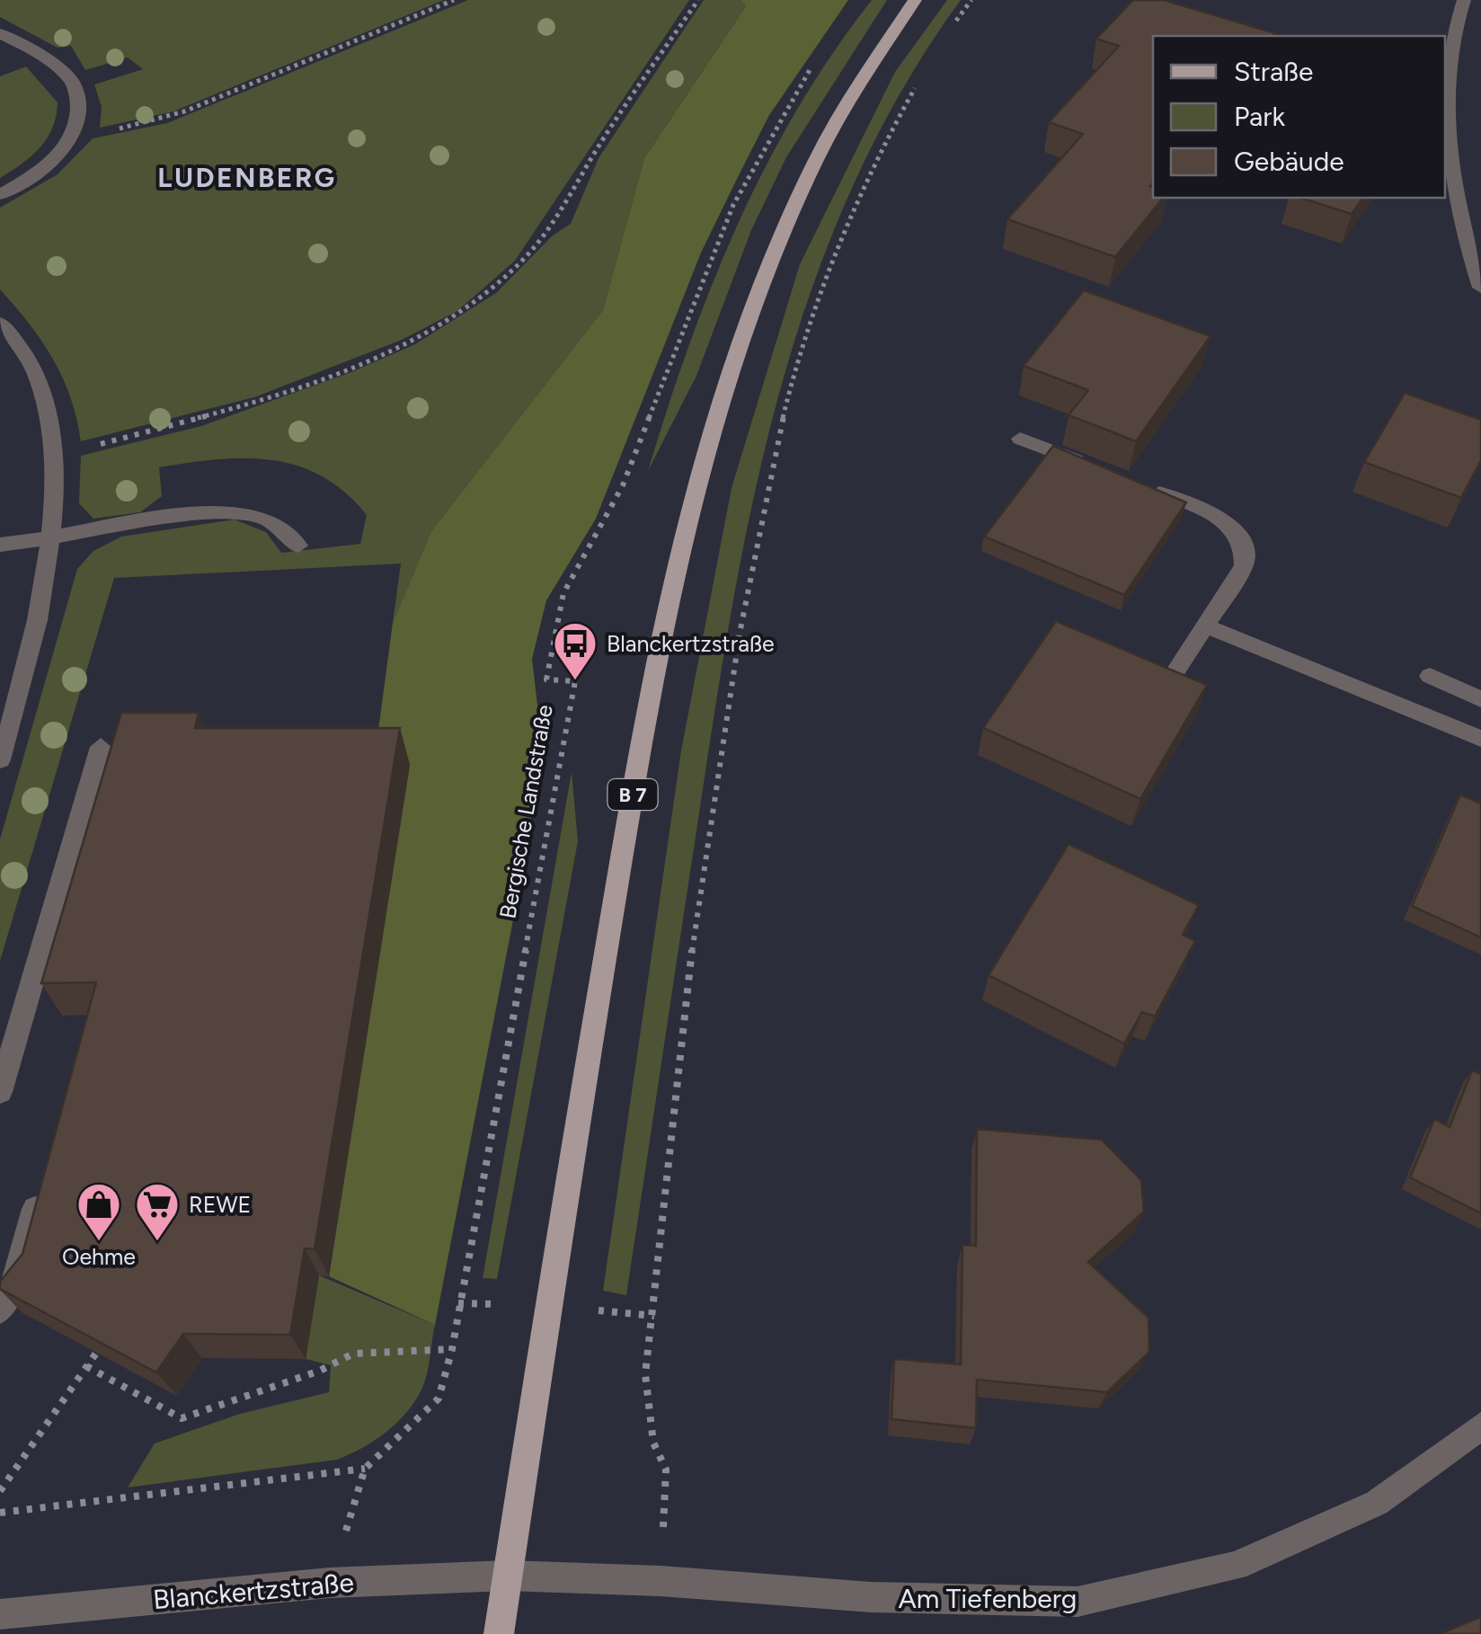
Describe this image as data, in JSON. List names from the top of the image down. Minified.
{"streets":{"main road":["B 7"],"street":["Blanckertzstraße","Am Tiefenberg"],"path":["Bergische Landstraße"]},"crossings":[["B 7","Blanckertzstraße"],["B 7","Am Tiefenberg"],["Bergische Landstraße","Blanckertzstraße"],["Blanckertzstraße","Am Tiefenberg"]],"districts":["LUDENBERG"],"places":{"bus stop":["Blanckertzstraße"],"shop":["Oehme"],"supermarket":["REWE"]},"legend":["Straße","Park","Gebäude"]}
